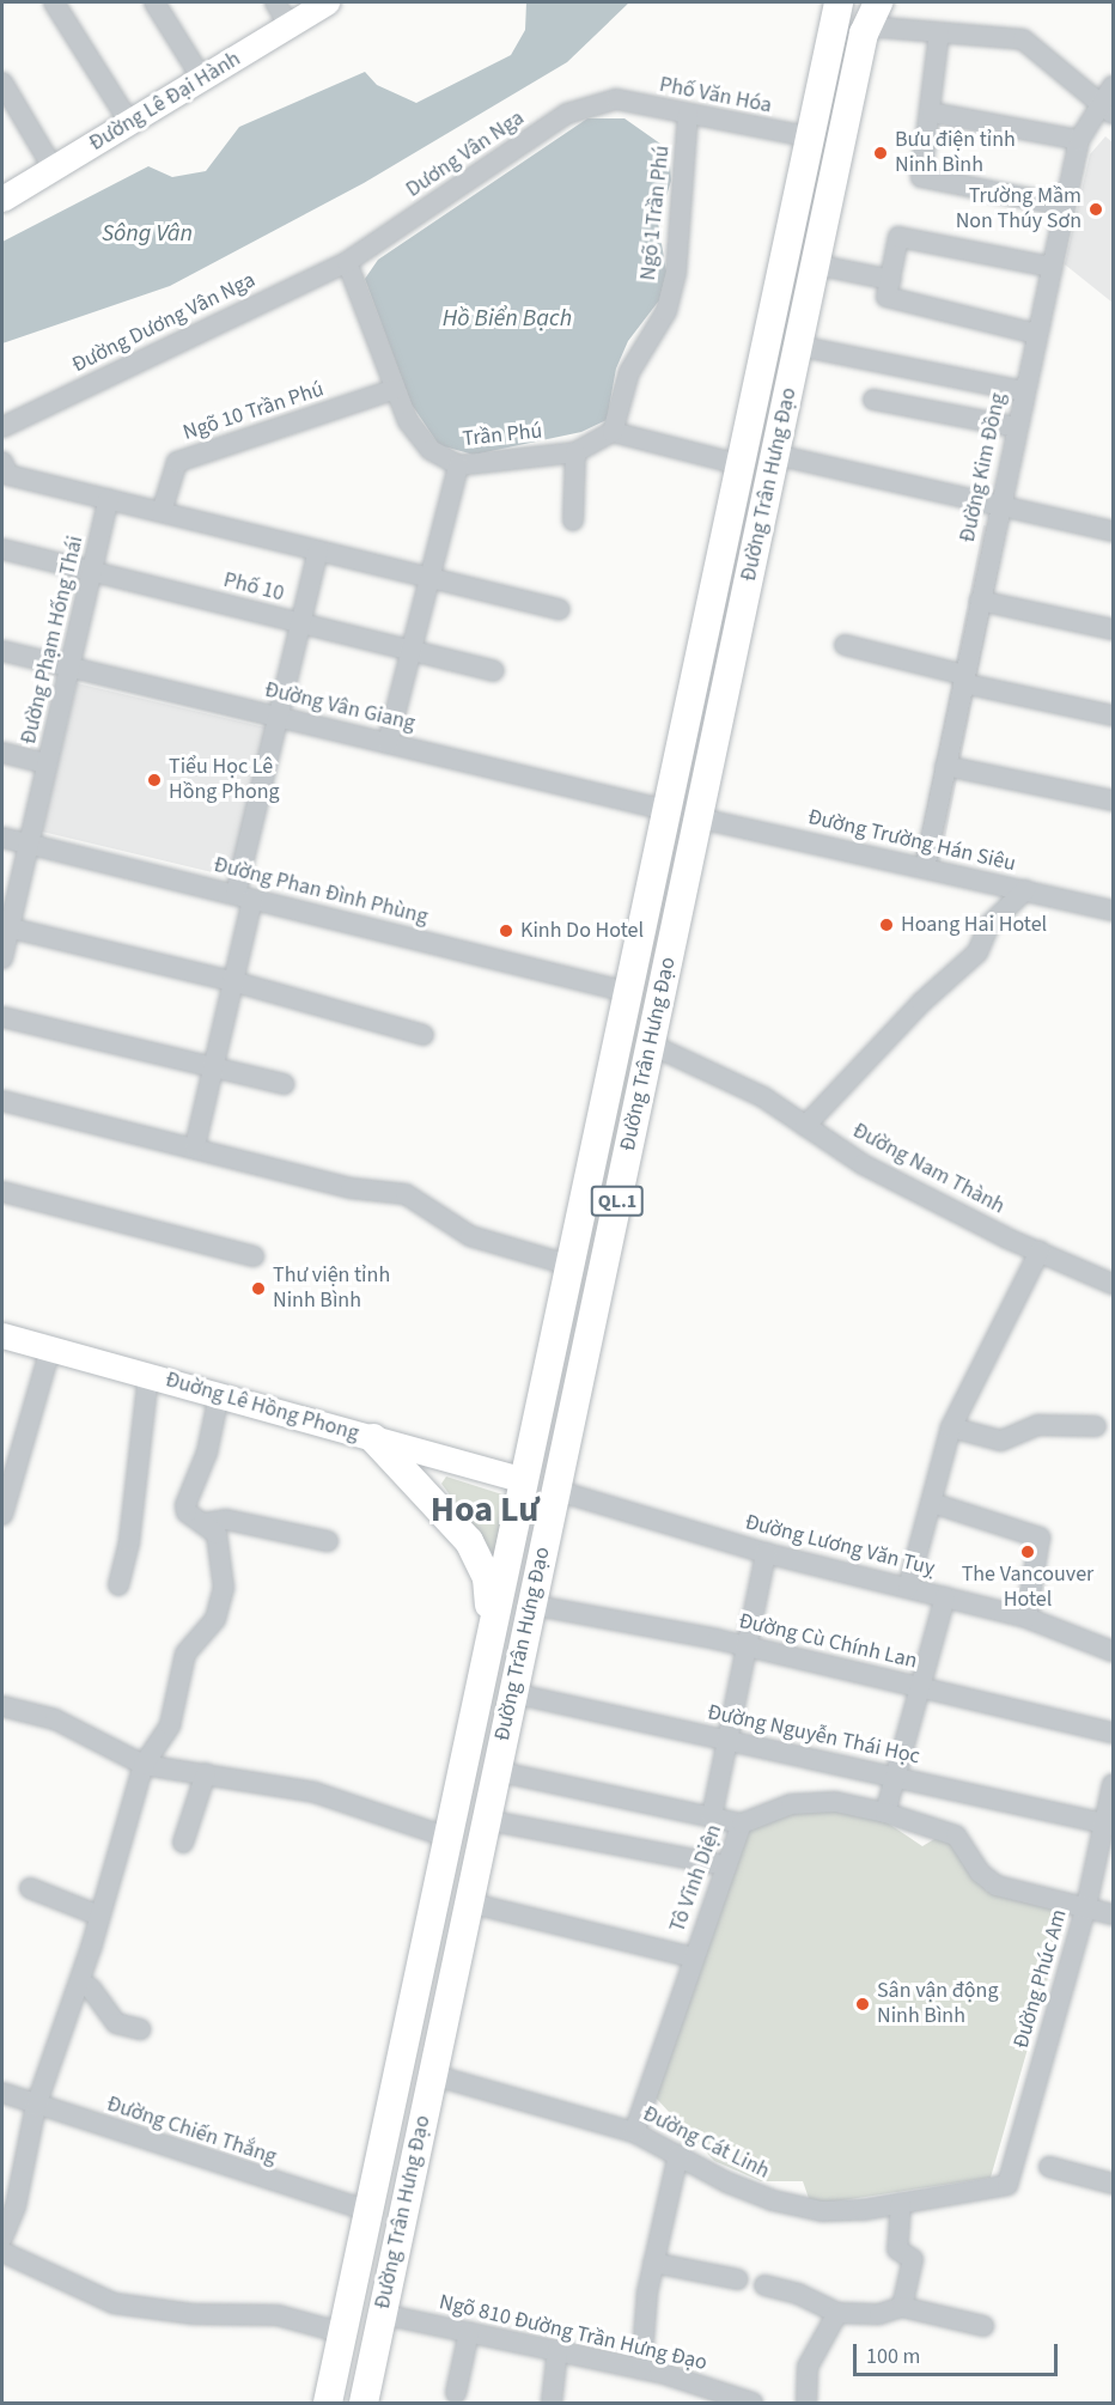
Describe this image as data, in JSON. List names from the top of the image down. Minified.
{"streets":{"highway":["Đường Trân Hưng Đạo","QL.1"],"main road":["Đường Lê Đại Hành","Đuờng Lê Hồng Phong"],"street":["Phố Văn Hóa","Dương Vân Nga","Ngõ 1 Trần Phú","Đường Dương Vân Nga","Ngõ 10 Trần Phú","Trần Phú","Đường Kim Đồng","Phố 10","Đường Phạm Hống Thái","Đường Vân Giang","Đường Trường Hán Siêu","Đường Phan Đình Phùng","Đường Nam Thành","Đường Lương Văn Tuỵ","Đường Cù Chính Lan","Đường Nguyễn Thái Học","Tô Vĩnh Diện","Đường Phúc Am","Đường Chiến Thắng","Đường Cát Linh","Ngõ 810 Đường Trần Hưng Đạo"]},"crossings":[["Phố Văn Hóa","Dương Vân Nga"],["Phố Văn Hóa","Ngõ 1 Trần Phú"],["Phố Văn Hóa","Đường Trân Hưng Đạo"],["Dương Vân Nga","Đường Dương Vân Nga"],["Dương Vân Nga","Trần Phú"],["Ngõ 1 Trần Phú","Trần Phú"],["Đường Dương Vân Nga","Trần Phú"],["Ngõ 10 Trần Phú","Trần Phú"],["Đường Kim Đồng","Đường Trường Hán Siêu"],["Đường Trân Hưng Đạo","Đường Vân Giang"],["Đường Trân Hưng Đạo","Đường Trường Hán Siêu"],["Đường Trân Hưng Đạo","Đường Phan Đình Phùng"],["Đường Trân Hưng Đạo","Đường Nam Thành"],["Đường Trân Hưng Đạo","Đuờng Lê Hồng Phong"],["Đường Trân Hưng Đạo","Đường Lương Văn Tuỵ"],["Đường Trân Hưng Đạo","Đường Cù Chính Lan"],["Đường Trân Hưng Đạo","Đường Nguyễn Thái Học"],["Đường Trân Hưng Đạo","Đường Chiến Thắng"],["Đường Trân Hưng Đạo","Đường Cát Linh"],["Đường Trân Hưng Đạo","Ngõ 810 Đường Trần Hưng Đạo"],["Phố 10","Đường Phạm Hống Thái"],["Đường Phạm Hống Thái","Đường Vân Giang"],["Đường Phạm Hống Thái","Đường Phan Đình Phùng"],["Đường Nguyễn Thái Học","Đường Phúc Am"],["Tô Vĩnh Diện","Đường Phúc Am"],["Tô Vĩnh Diện","Đường Cát Linh"],["Đường Phúc Am","Đường Cát Linh"]],"districts":["Hoa Lư"],"water":["Sông Vân","Hồ Biển Bạch"],"places":["Bưu điện tỉnh Ninh Bình","Trường Mầm Non Thúy Sơn","Tiểu Học Lê Hồng Phong","Hoang Hai Hotel","Kinh Do Hotel","Thư viện tỉnh Ninh Bình","The Vancouver Hotel","Sân vận động Ninh Bình"],"scale_bar":"100 m"}
